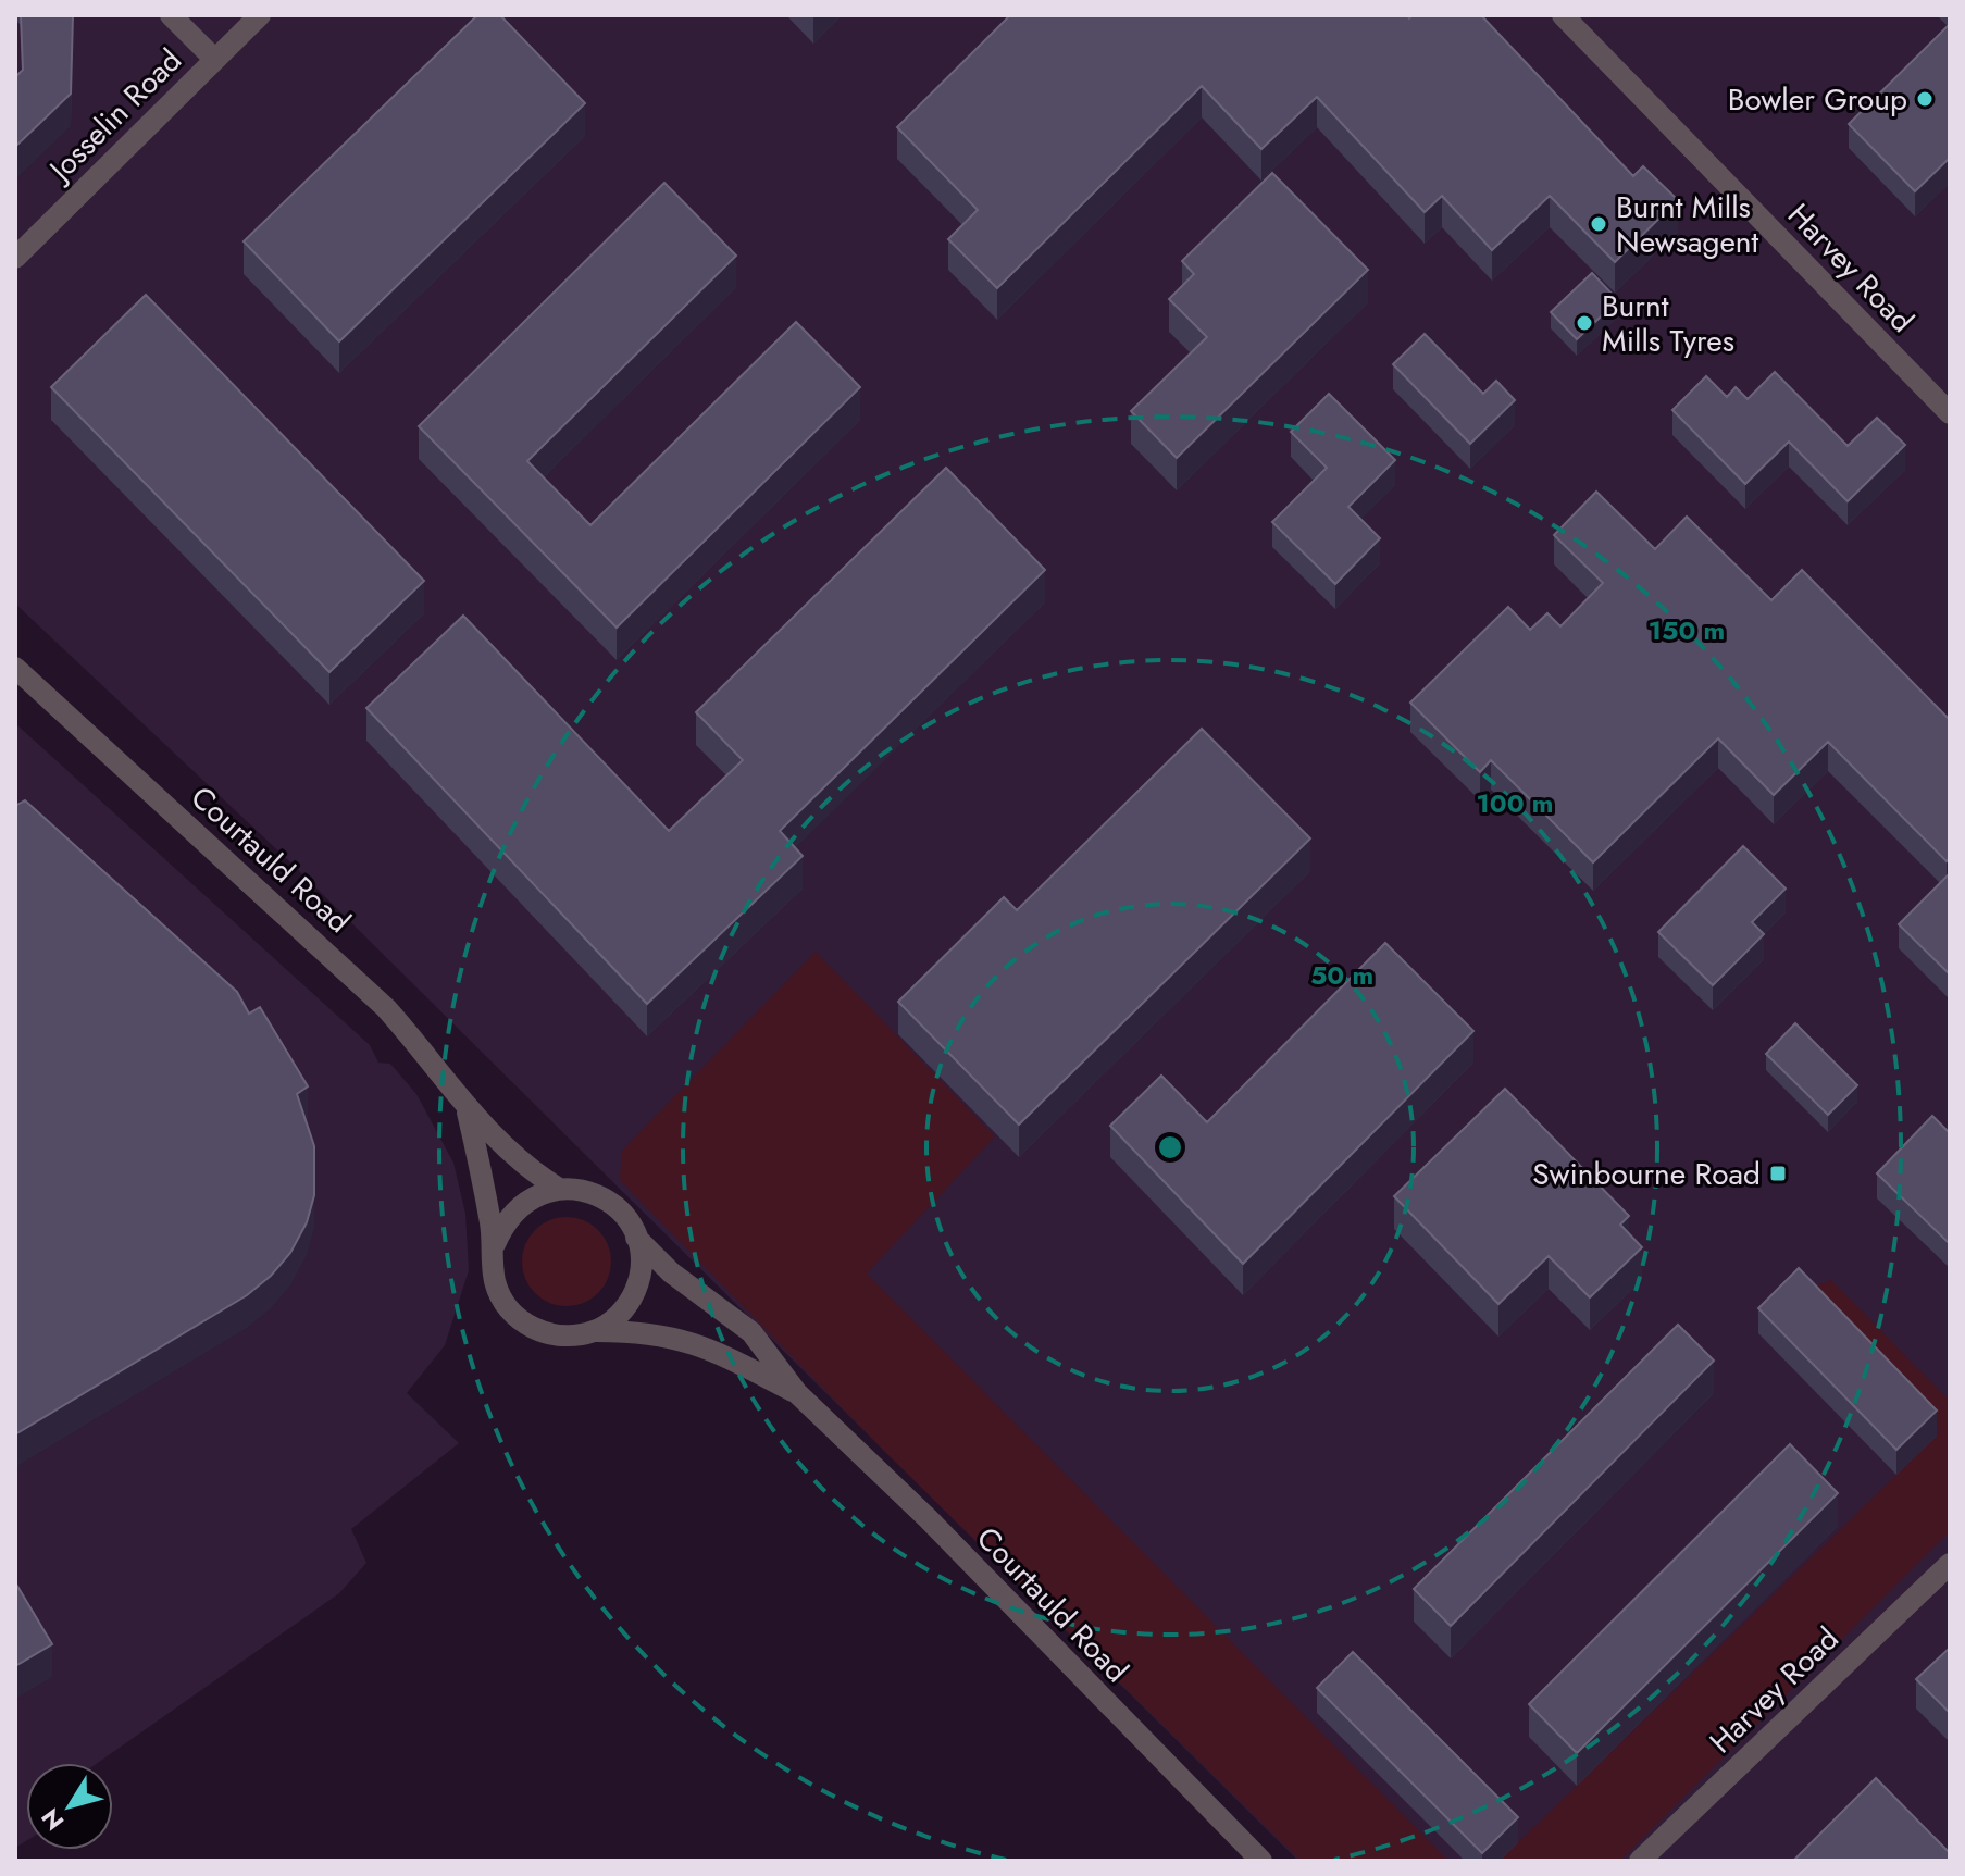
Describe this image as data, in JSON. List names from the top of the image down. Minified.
{"streets":{"street":["Josselin Road","Harvey Road","Courtauld Road"]},"places":{"other":["Bowler Group","Burnt Mills Newsagent","Burnt Mills Tyres"],"transit":["Swinbourne Road"]},"north":"bottom left","rings":["150 m","100 m","50 m"]}
